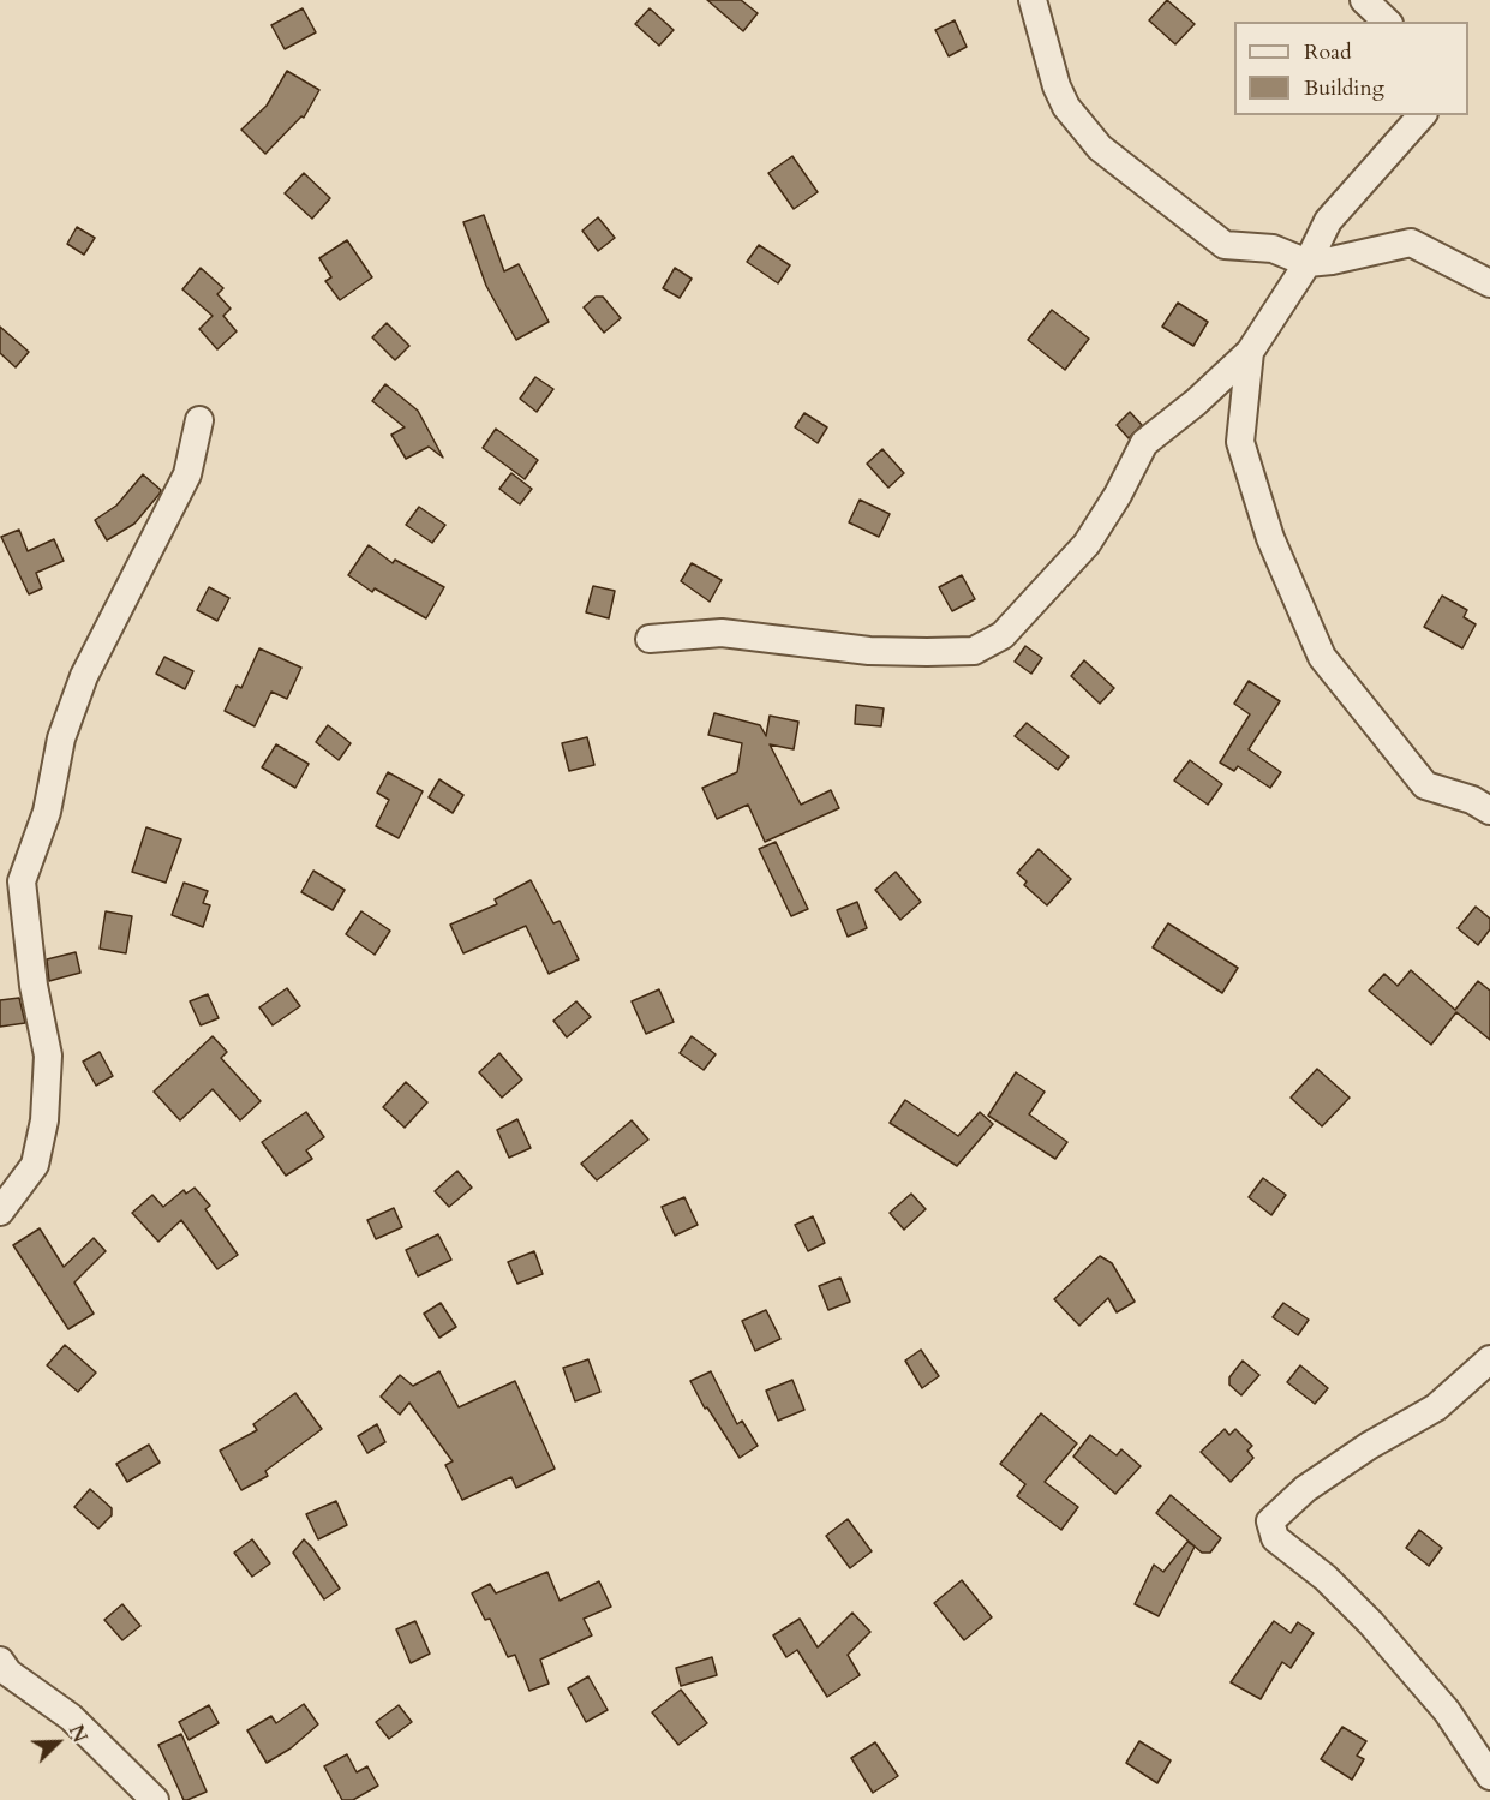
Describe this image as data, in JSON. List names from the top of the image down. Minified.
{"legend":["Road","Building"],"north":"top right"}
